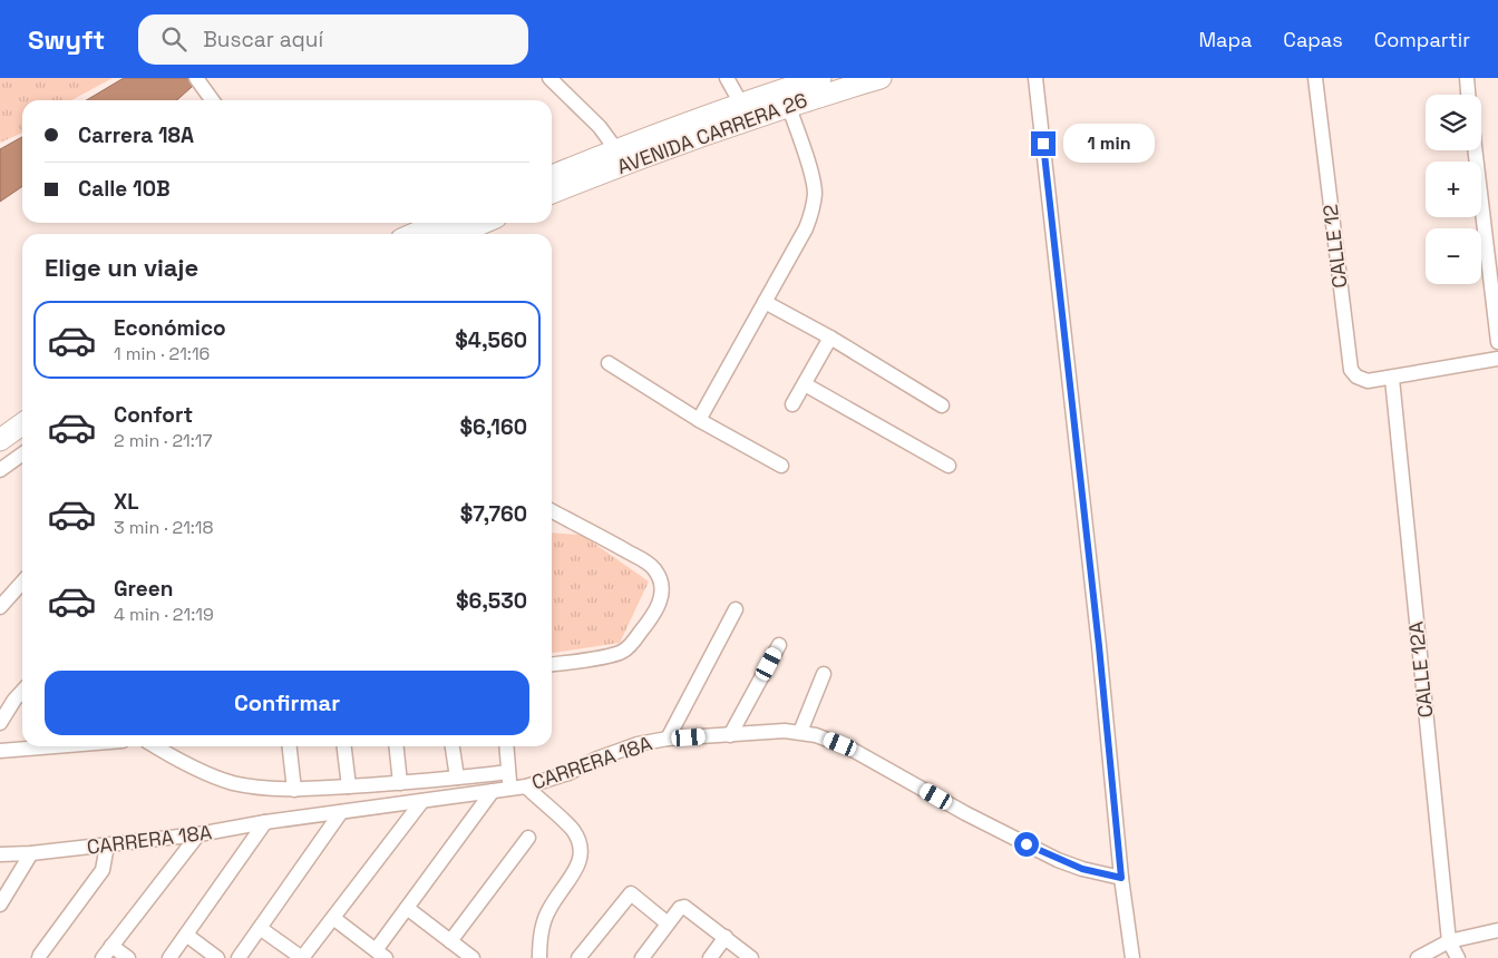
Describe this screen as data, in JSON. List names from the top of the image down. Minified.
{"streets":{"main road":["AVENIDA CARRERA 26"],"street":["CALLE 12","CALLE 12A","CARRERA 18A"]},"crossings":[["CALLE 12","CALLE 12A"]],"page":{"header":"Swyft","search":"Buscar aquí","nav":["Mapa","Capas","Compartir"],"map_buttons":["+","−"],"banner":["Carrera 18A","Calle 10B"],"bubble":"1 min","heading":"Elige un viaje","list":[{"name":"Económico","note":"1 min · 21:16","value":"$4,560"},{"name":"Confort","note":"2 min · 21:17","value":"$6,160"},{"name":"XL","note":"3 min · 21:18","value":"$7,760"},{"name":"Green","note":"4 min · 21:19","value":"$6,530"}],"buttons":"Confirmar"}}
